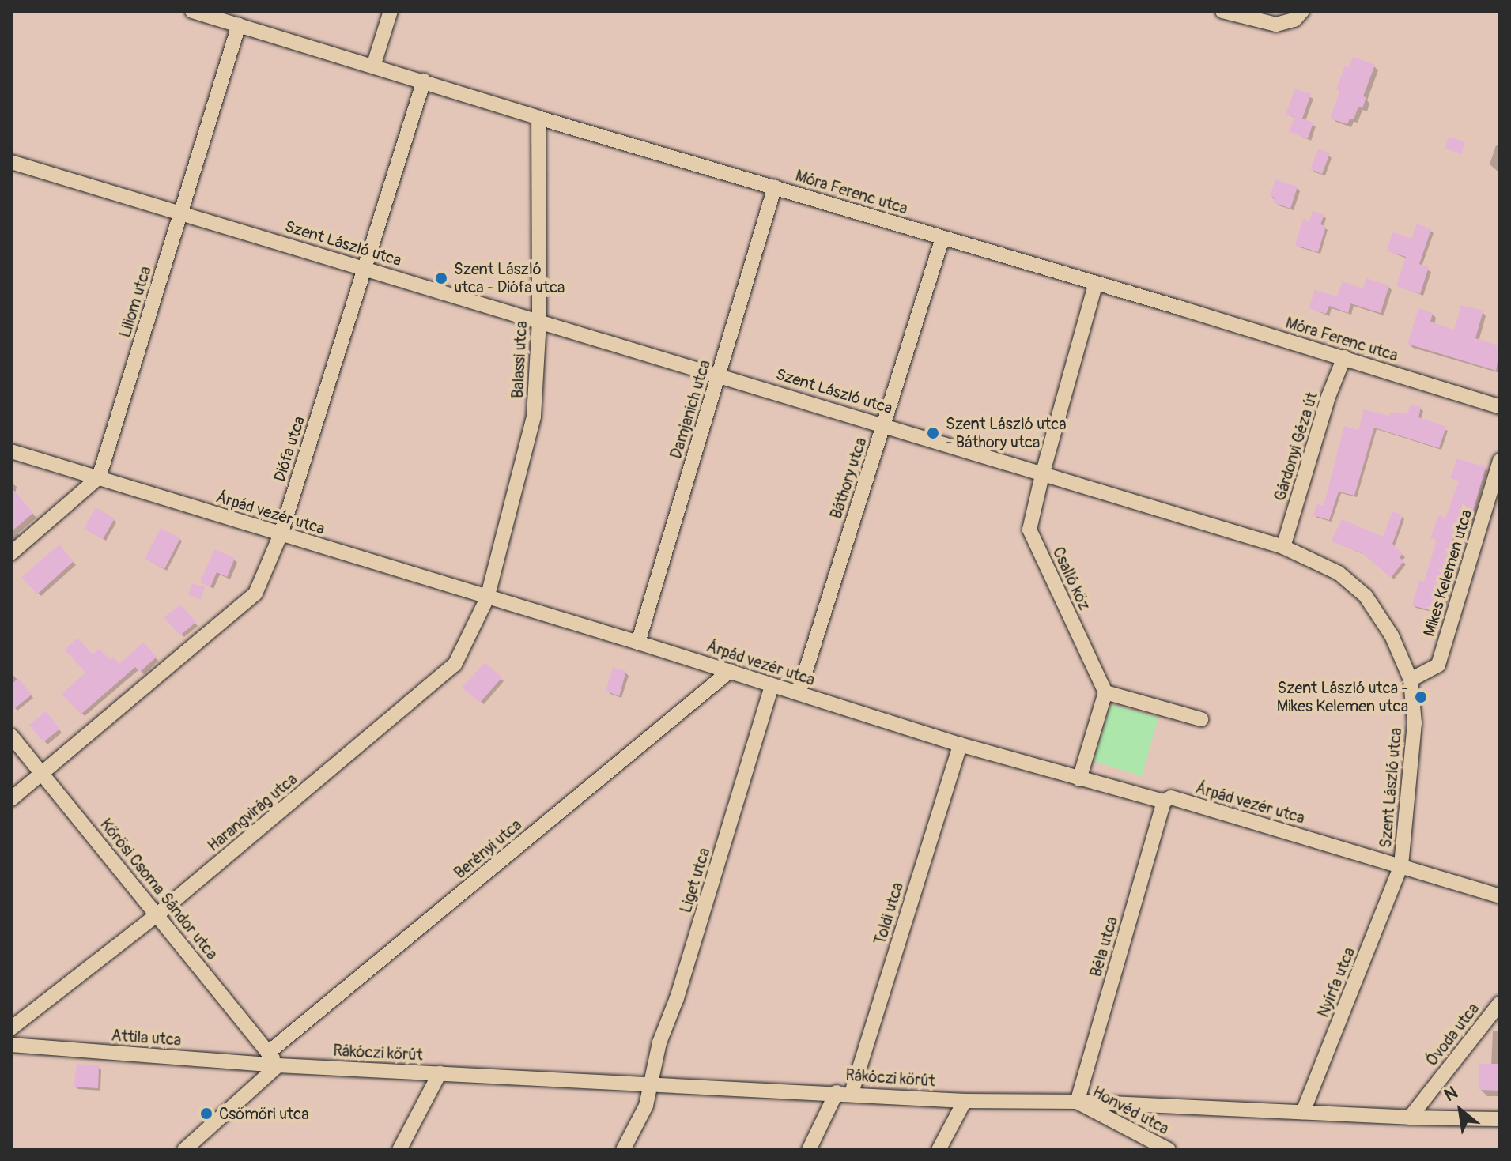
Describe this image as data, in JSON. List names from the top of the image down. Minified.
{"streets":{"street":["Móra Ferenc utca","Szent László utca","Liliom utca","Balassi utca","Damjanich utca","Gárdonyi Géza út","Diófa utca","Báthory utca","Árpád vezér utca","Mikes Kelemen utca","Csalló köz","Harangvirág utca","Berényi utca","Liget utca","Kőrösi Csoma Sándor utca","Toldi utca","Béla utca","Nyírfa utca","Óvoda utca","Attila utca","Rákóczi körút","Honvéd utca"]},"crossings":[["Móra Ferenc utca","Liliom utca"],["Móra Ferenc utca","Balassi utca"],["Móra Ferenc utca","Damjanich utca"],["Móra Ferenc utca","Gárdonyi Géza út"],["Móra Ferenc utca","Diófa utca"],["Móra Ferenc utca","Báthory utca"],["Móra Ferenc utca","Csalló köz"],["Szent László utca","Liliom utca"],["Szent László utca","Balassi utca"],["Szent László utca","Damjanich utca"],["Szent László utca","Gárdonyi Géza út"],["Szent László utca","Diófa utca"],["Szent László utca","Báthory utca"],["Szent László utca","Árpád vezér utca"],["Szent László utca","Mikes Kelemen utca"],["Szent László utca","Csalló köz"],["Szent László utca","Nyírfa utca"],["Liliom utca","Árpád vezér utca"],["Balassi utca","Árpád vezér utca"],["Balassi utca","Harangvirág utca"],["Damjanich utca","Árpád vezér utca"],["Diófa utca","Árpád vezér utca"],["Diófa utca","Kőrösi Csoma Sándor utca"],["Báthory utca","Árpád vezér utca"],["Árpád vezér utca","Harangvirág utca"],["Árpád vezér utca","Berényi utca"],["Árpád vezér utca","Liget utca"],["Árpád vezér utca","Toldi utca"],["Árpád vezér utca","Béla utca"],["Árpád vezér utca","Nyírfa utca"],["Harangvirág utca","Kőrösi Csoma Sándor utca"],["Berényi utca","Kőrösi Csoma Sándor utca"],["Liget utca","Rákóczi körút"],["Kőrösi Csoma Sándor utca","Attila utca"],["Kőrösi Csoma Sándor utca","Rákóczi körút"],["Toldi utca","Rákóczi körút"],["Béla utca","Rákóczi körút"],["Béla utca","Honvéd utca"],["Nyírfa utca","Rákóczi körút"],["Óvoda utca","Rákóczi körút"],["Attila utca","Rákóczi körút"],["Rákóczi körút","Honvéd utca"]],"places":["Szent László utca - Diófa utca","Szent László utca - Báthory utca","Szent László utca - Mikes Kelemen utca","Csömöri utca"],"north":"top left"}
